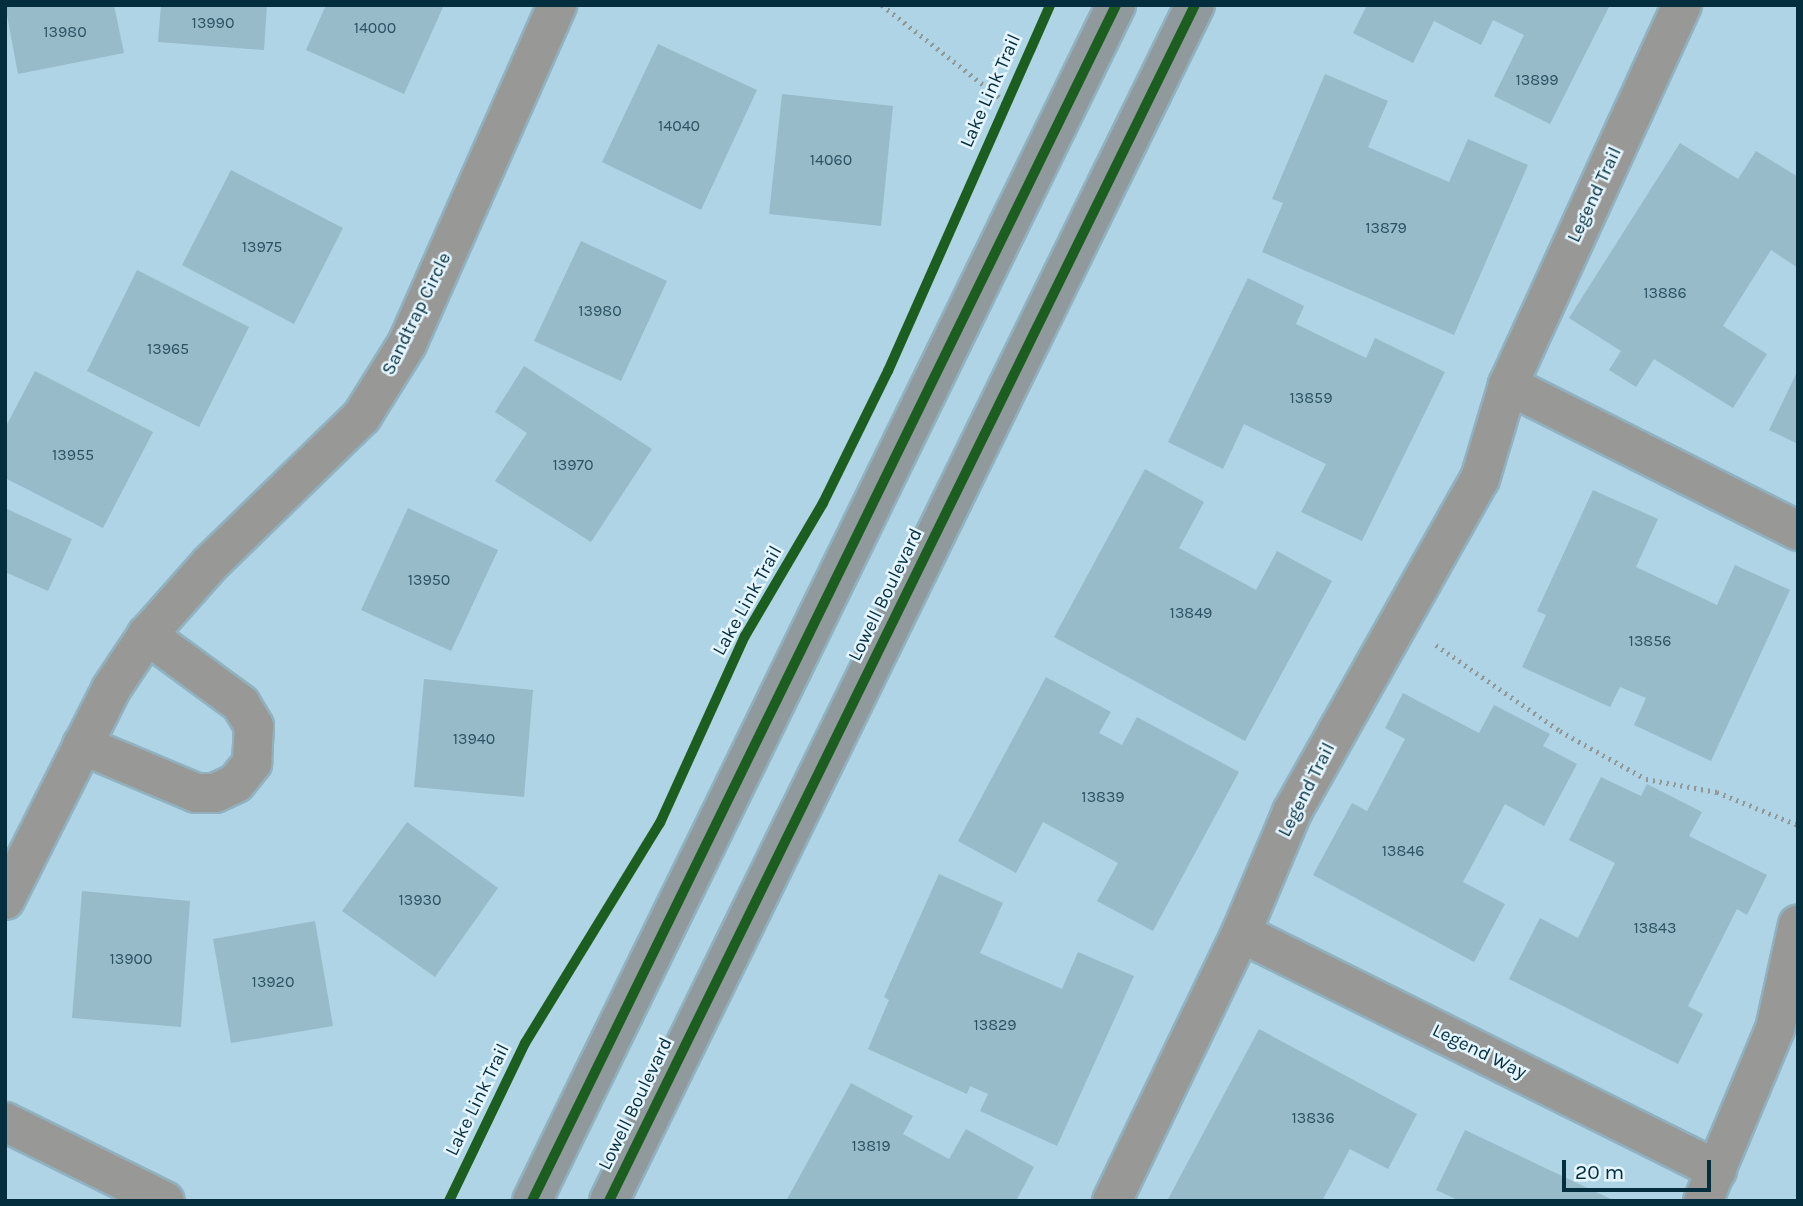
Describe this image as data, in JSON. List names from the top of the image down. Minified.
{"streets":{"main road":["Lowell Boulevard"],"street":["Legend Trail","Sandtrap Circle","Legend Way"],"cycle path":["Lake Link Trail"]},"crossings":[["Legend Trail","Legend Way"]],"house_numbers":["13990","14000","13980","13899","14040","14060","13879","13975","13886","13980","13965","13859","13955","13970","13950","13849","13856","13940","13839","13846","13930","13843","13900","13920","13829","13836","13819"],"scale_bar":"20 m"}
